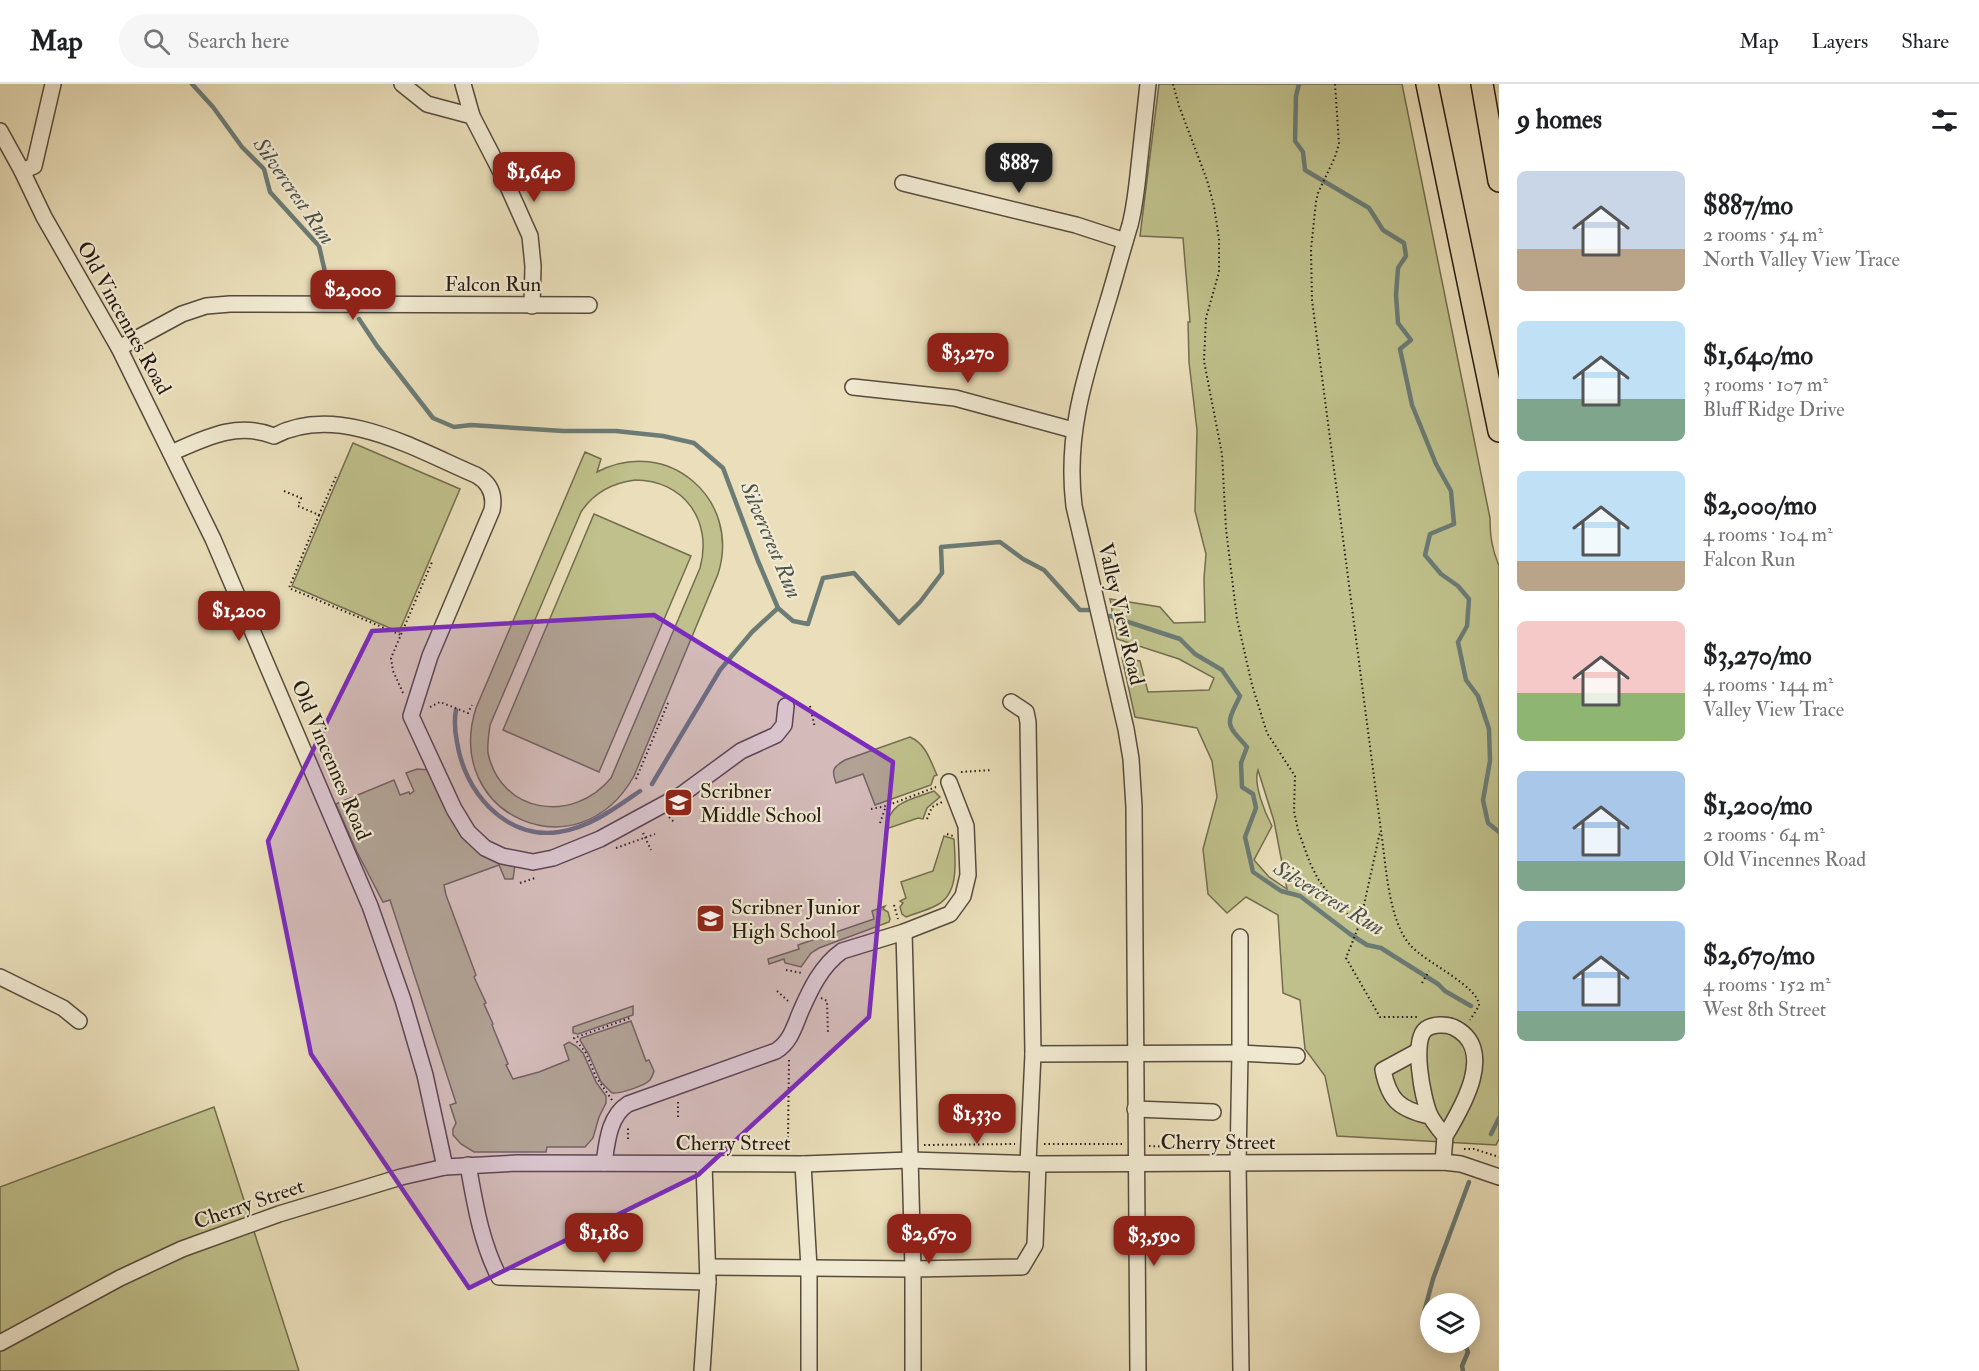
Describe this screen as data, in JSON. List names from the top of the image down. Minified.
{"streets":{"street":["Falcon Run","Old Vincennes Road","Valley View Road","Cherry Street"]},"crossings":[["Falcon Run","Old Vincennes Road"],["Old Vincennes Road","Cherry Street"],["Valley View Road","Cherry Street"]],"water":["Silvercrest Run"],"places":{"school or university":["Scribner Middle School","Scribner Junior High School"]},"page":{"header":"Map","search":"Search here","nav":["Map","Layers","Share"],"heading":"9 homes","price":["$887","$1,640","$2,000","$3,270","$1,200","$1,330","$1,180","$2,670","$3,590"],"list":[{"name":"$887/mo","note":"2 rooms · 54 m² · North Valley View Trace"},{"name":"$1,640/mo","note":"3 rooms · 107 m² · Bluff Ridge Drive"},{"name":"$2,000/mo","note":"4 rooms · 104 m² · Falcon Run"},{"name":"$3,270/mo","note":"4 rooms · 144 m² · Valley View Trace"},{"name":"$1,200/mo","note":"2 rooms · 64 m² · Old Vincennes Road"},{"name":"$2,670/mo","note":"4 rooms · 152 m² · West 8th Street"}]}}
